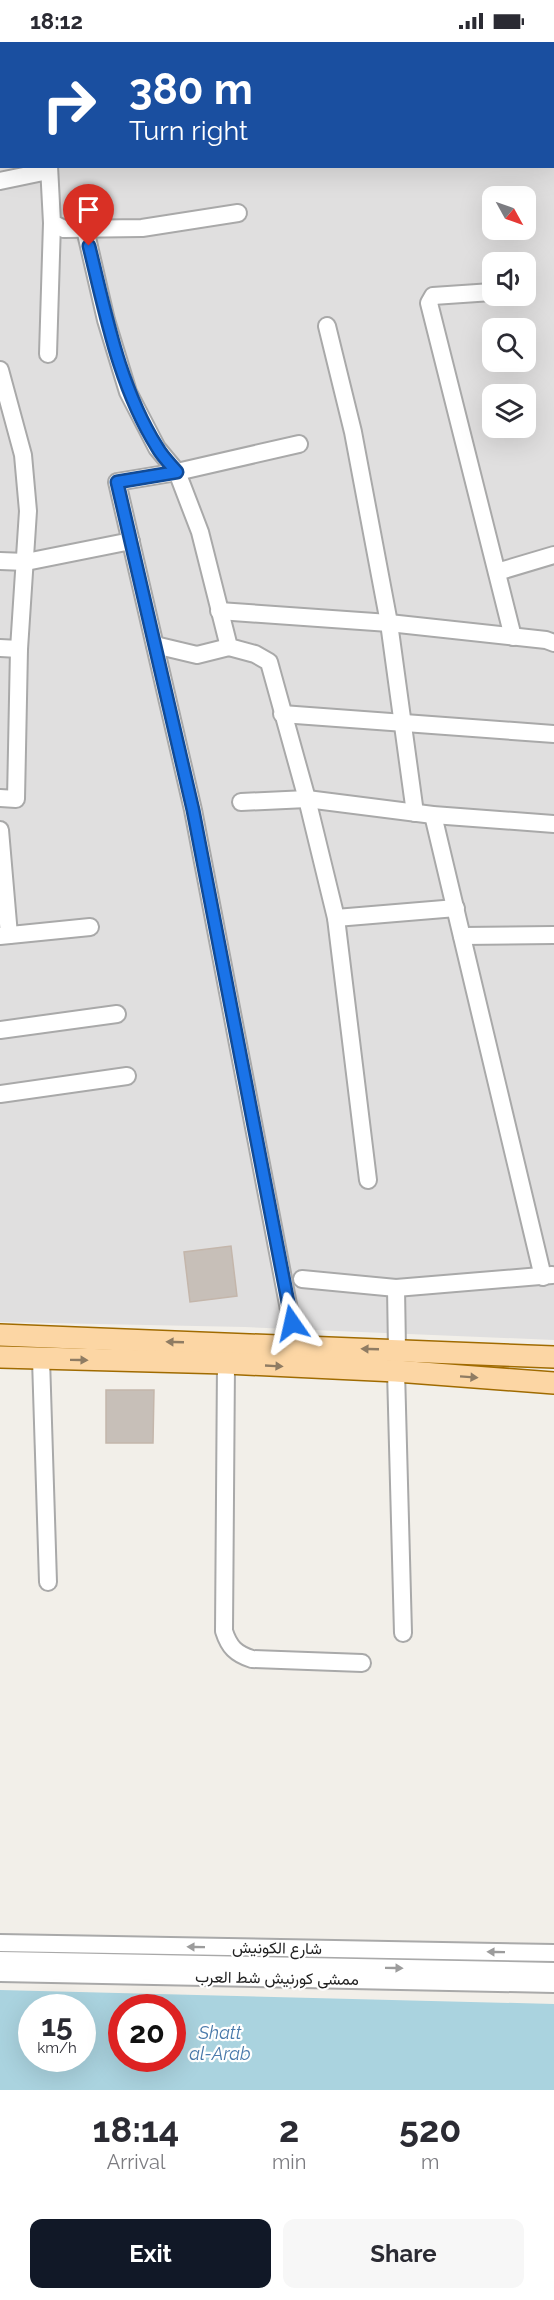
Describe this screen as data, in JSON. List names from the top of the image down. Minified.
{"streets":{"street":["شارع الكونيش","ممشى كورنيش شط العرب"]},"water":["Shatt al-Arab"],"north":"bottom right","page":{"status":"18:12","turn":["380 m","Turn right"],"speed":"15 km/h","limit":"20","eta":["18:14","Arrival","2","min","520","m"],"buttons":["Exit","Share"]}}
